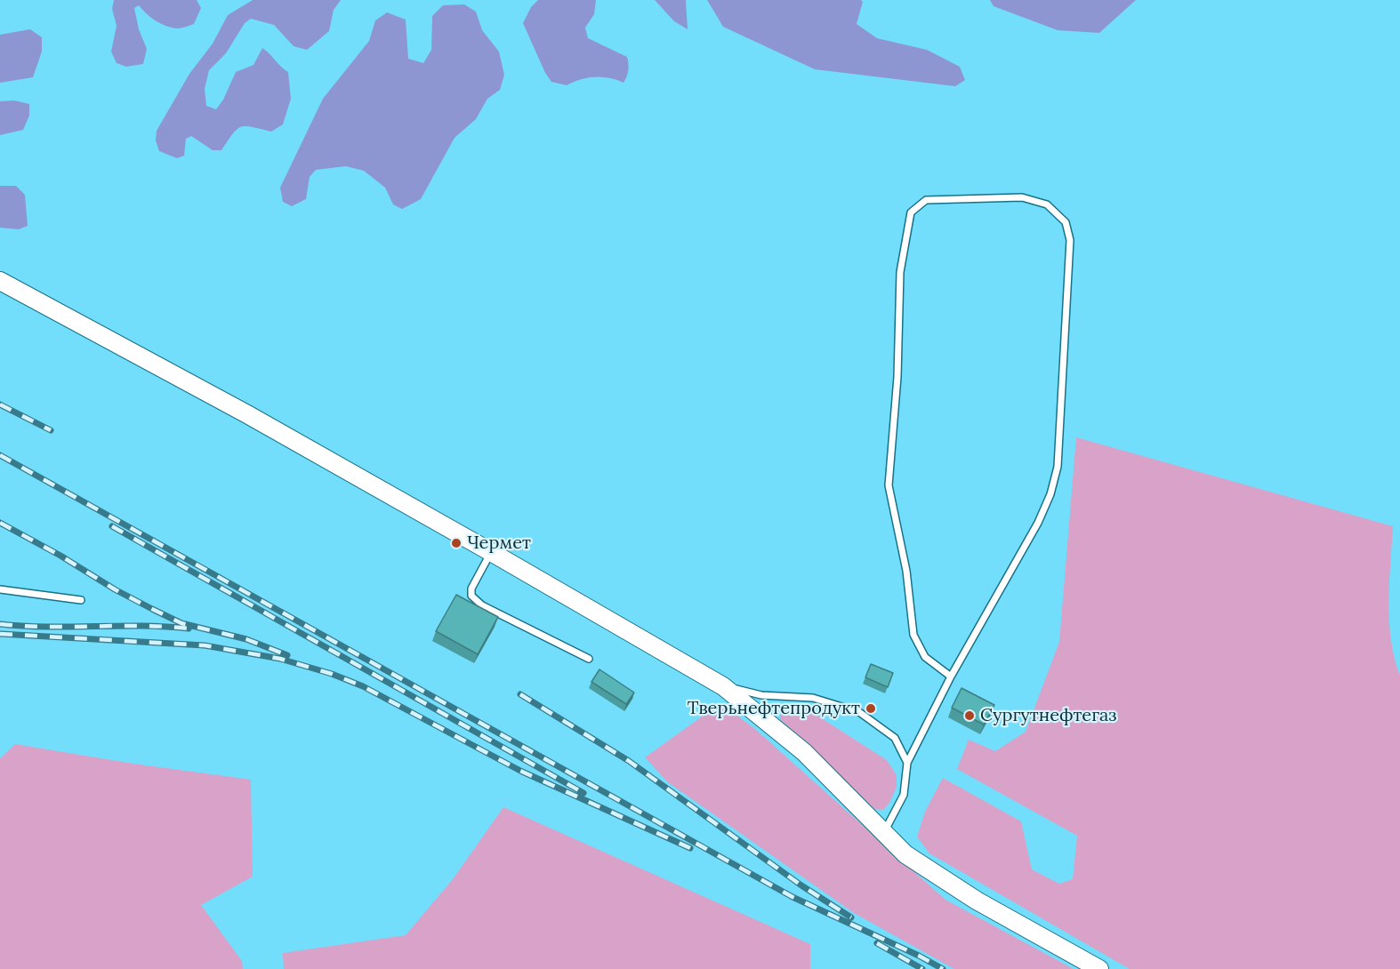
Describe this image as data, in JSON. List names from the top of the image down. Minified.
{"places":["Чермет","Тверьнефтепродукт","Сургутнефтегаз"]}
